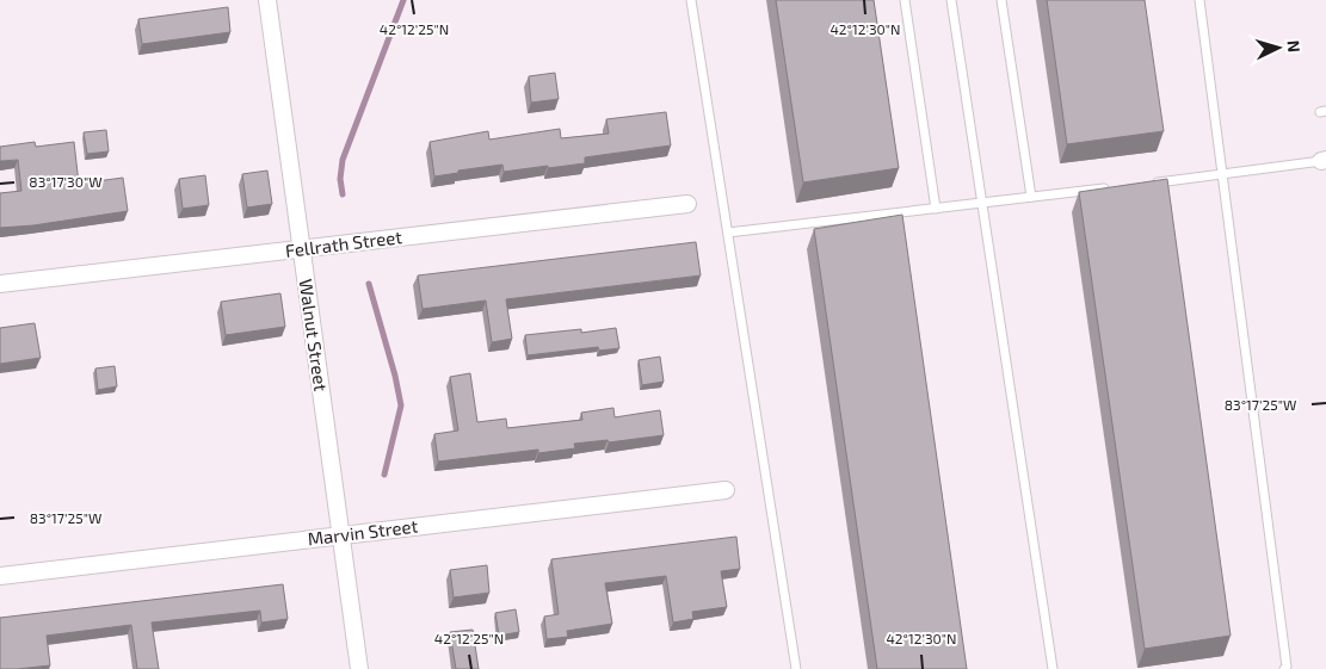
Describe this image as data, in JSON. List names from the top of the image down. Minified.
{"streets":{"street":["Fellrath Street","Walnut Street","Marvin Street"]},"crossings":[["Fellrath Street","Walnut Street"],["Walnut Street","Marvin Street"]],"north":"right","coordinates":["42°12'25\"N","42°12'30\"N","83°17'30\"W","83°17'25\"W"]}
